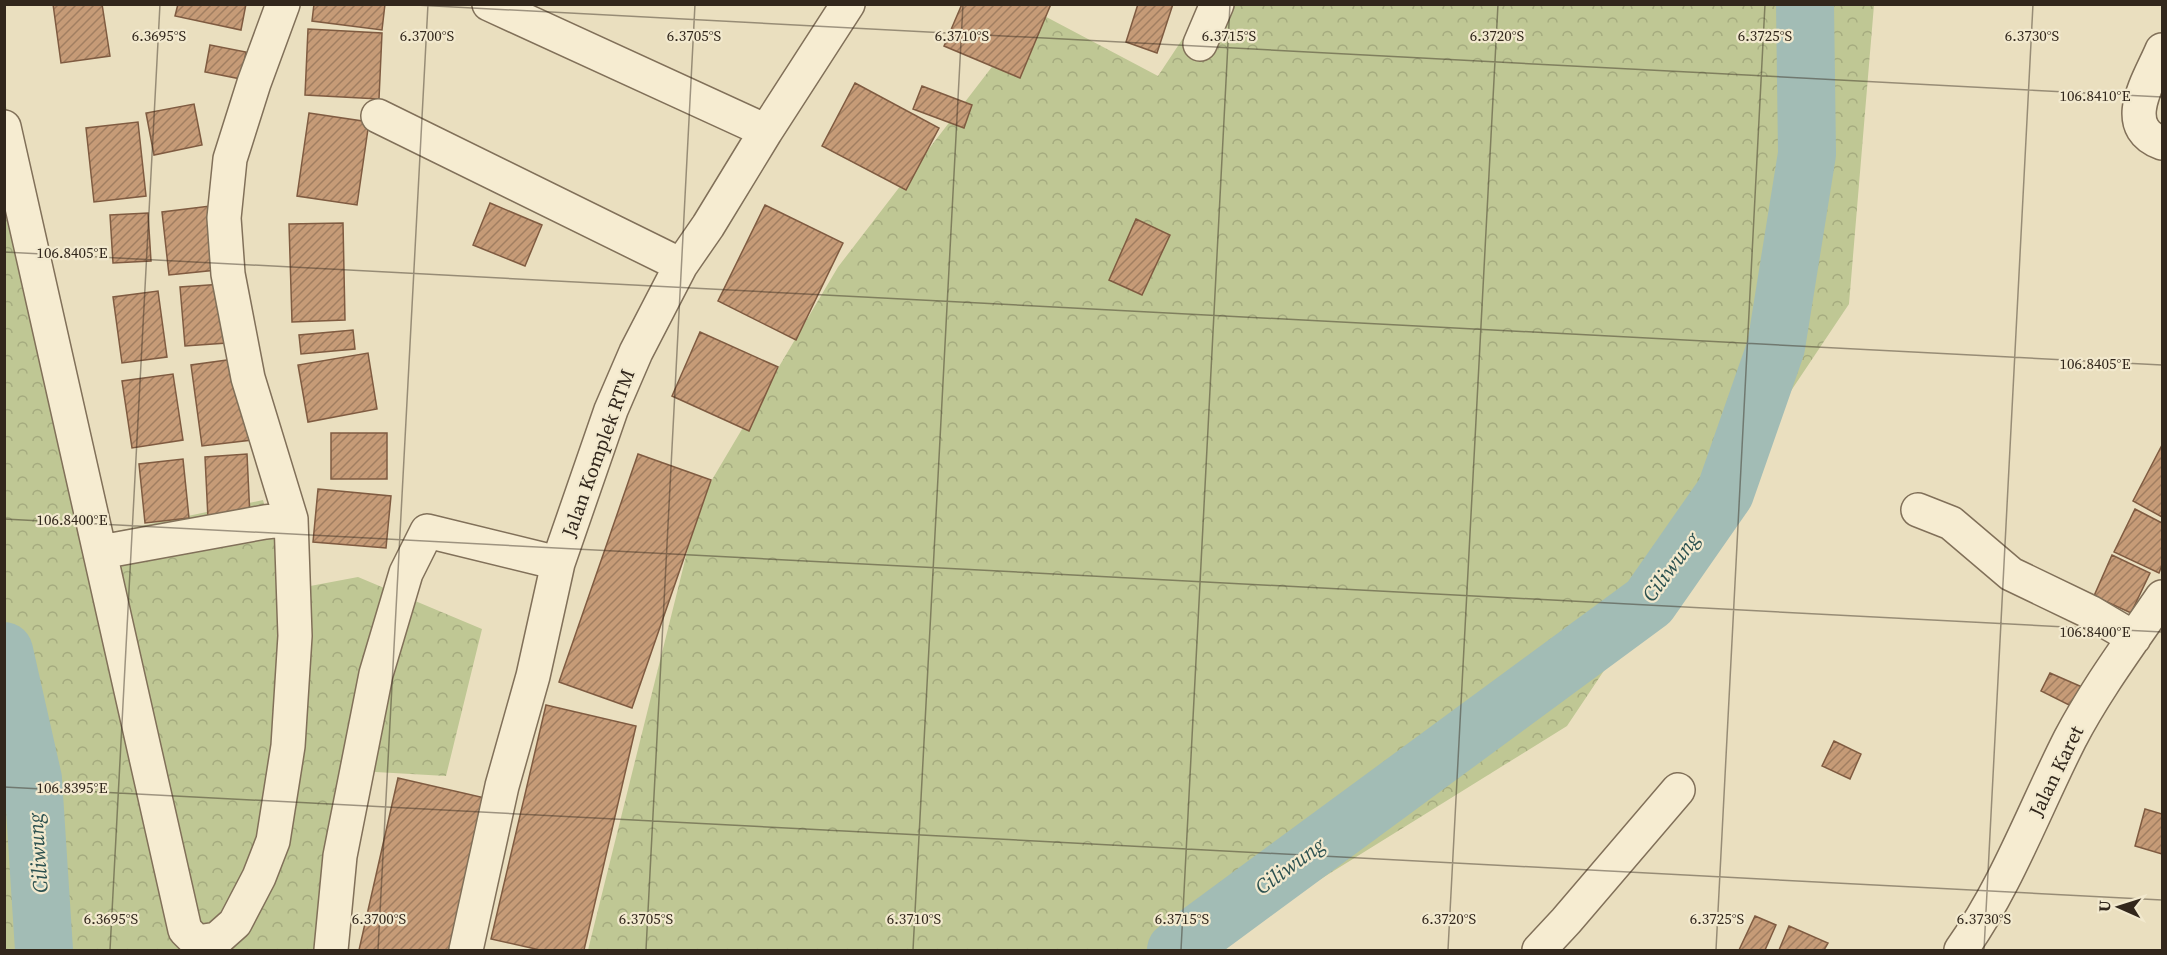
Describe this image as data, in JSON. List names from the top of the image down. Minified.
{"streets":{"street":["Jalan Komplek RTM","Jalan Karet"]},"water":["Ciliwung"],"north":"left","coordinates":["6.3695°S","6.3700°S","6.3705°S","6.3710°S","6.3715°S","6.3720°S","6.3725°S","6.3730°S","106.8410°E","106.8405°E","106.8400°E","106.8395°E"]}
